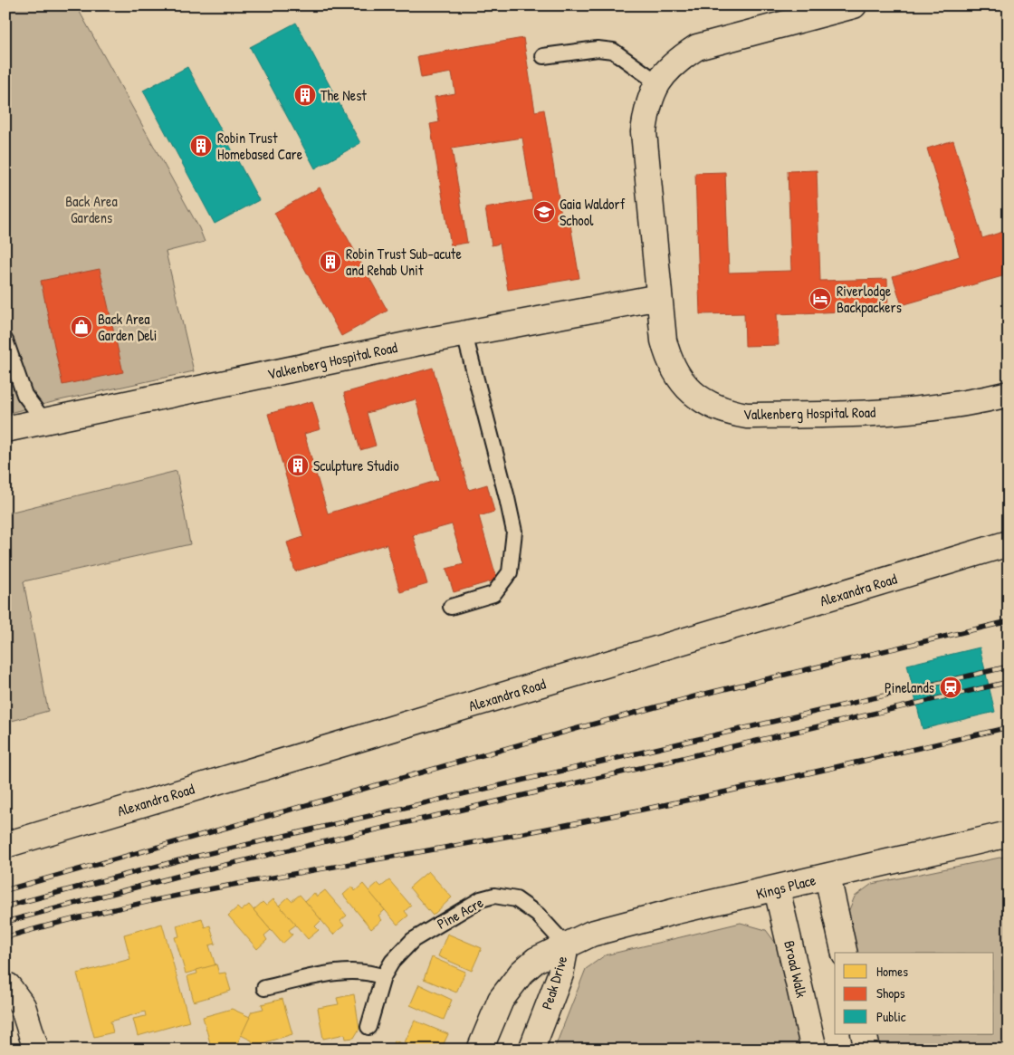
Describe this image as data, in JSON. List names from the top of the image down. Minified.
{"streets":{"street":["Valkenberg Hospital Road","Alexandra Road","Kings Place","Broad Walk","Peak Drive"],"lane":["Pine Acre"]},"crossings":[["Kings Place","Pine Acre"],["Kings Place","Broad Walk"],["Kings Place","Peak Drive"],["Pine Acre","Peak Drive"]],"parks":["Back Area Gardens"],"places":{"building":["The Nest","Robin Trust Homebased Care","Robin Trust Sub-acute and Rehab Unit","Sculpture Studio"],"school or university":["Gaia Waldorf School"],"hotel":["Riverlodge Backpackers"],"shop":["Back Area Garden Deli"],"station":["Pinelands"]},"legend":["Homes","Shops","Public"]}
